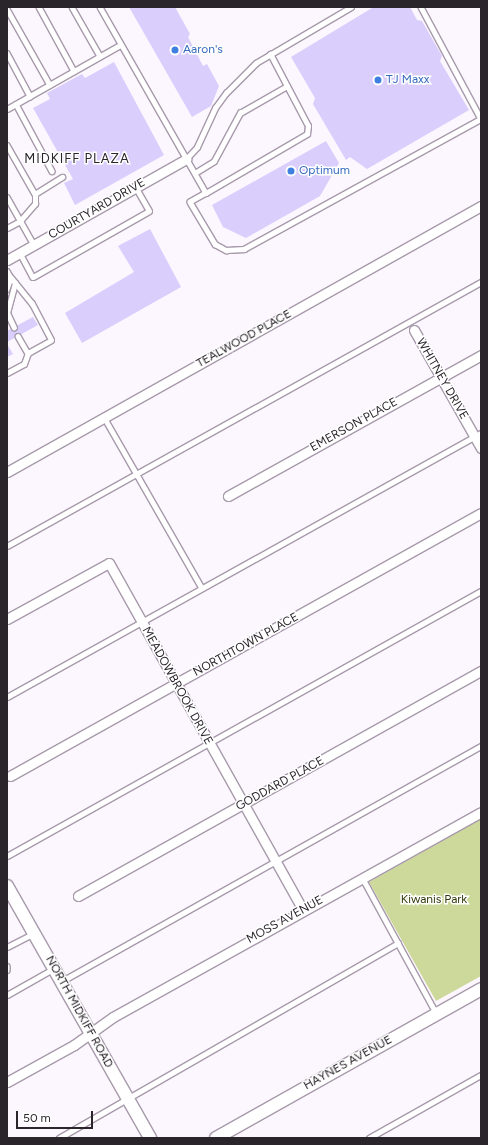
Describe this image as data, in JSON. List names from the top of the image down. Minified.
{"streets":{"street":["COURTYARD DRIVE","TEALWOOD PLACE","WHITNEY DRIVE","EMERSON PLACE","NORTHTOWN PLACE","MEADOWBROOK DRIVE","GODDARD PLACE","MOSS AVENUE","NORTH MIDKIFF ROAD","HAYNES AVENUE"]},"crossings":[["WHITNEY DRIVE","EMERSON PLACE"],["NORTHTOWN PLACE","MEADOWBROOK DRIVE"],["MEADOWBROOK DRIVE","GODDARD PLACE"],["MEADOWBROOK DRIVE","MOSS AVENUE"],["MOSS AVENUE","NORTH MIDKIFF ROAD"]],"districts":["MIDKIFF PLAZA"],"parks":["Kiwanis Park"],"places":["Aaron's","TJ Maxx","Optimum"],"scale_bar":"50 m"}
